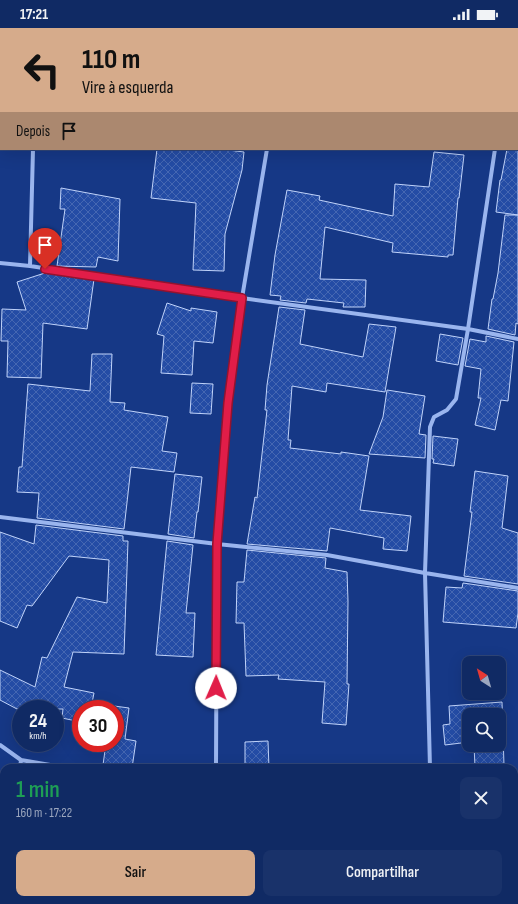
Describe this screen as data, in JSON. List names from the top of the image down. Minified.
{"north":"top left","page":{"status":"17:21","turn":["110 m","Vire à esquerda"],"then":"Depois","speed":"24 km/h","limit":"30","heading":["1 min","160 m · 17:22"],"buttons":["Sair","Compartilhar"]}}
